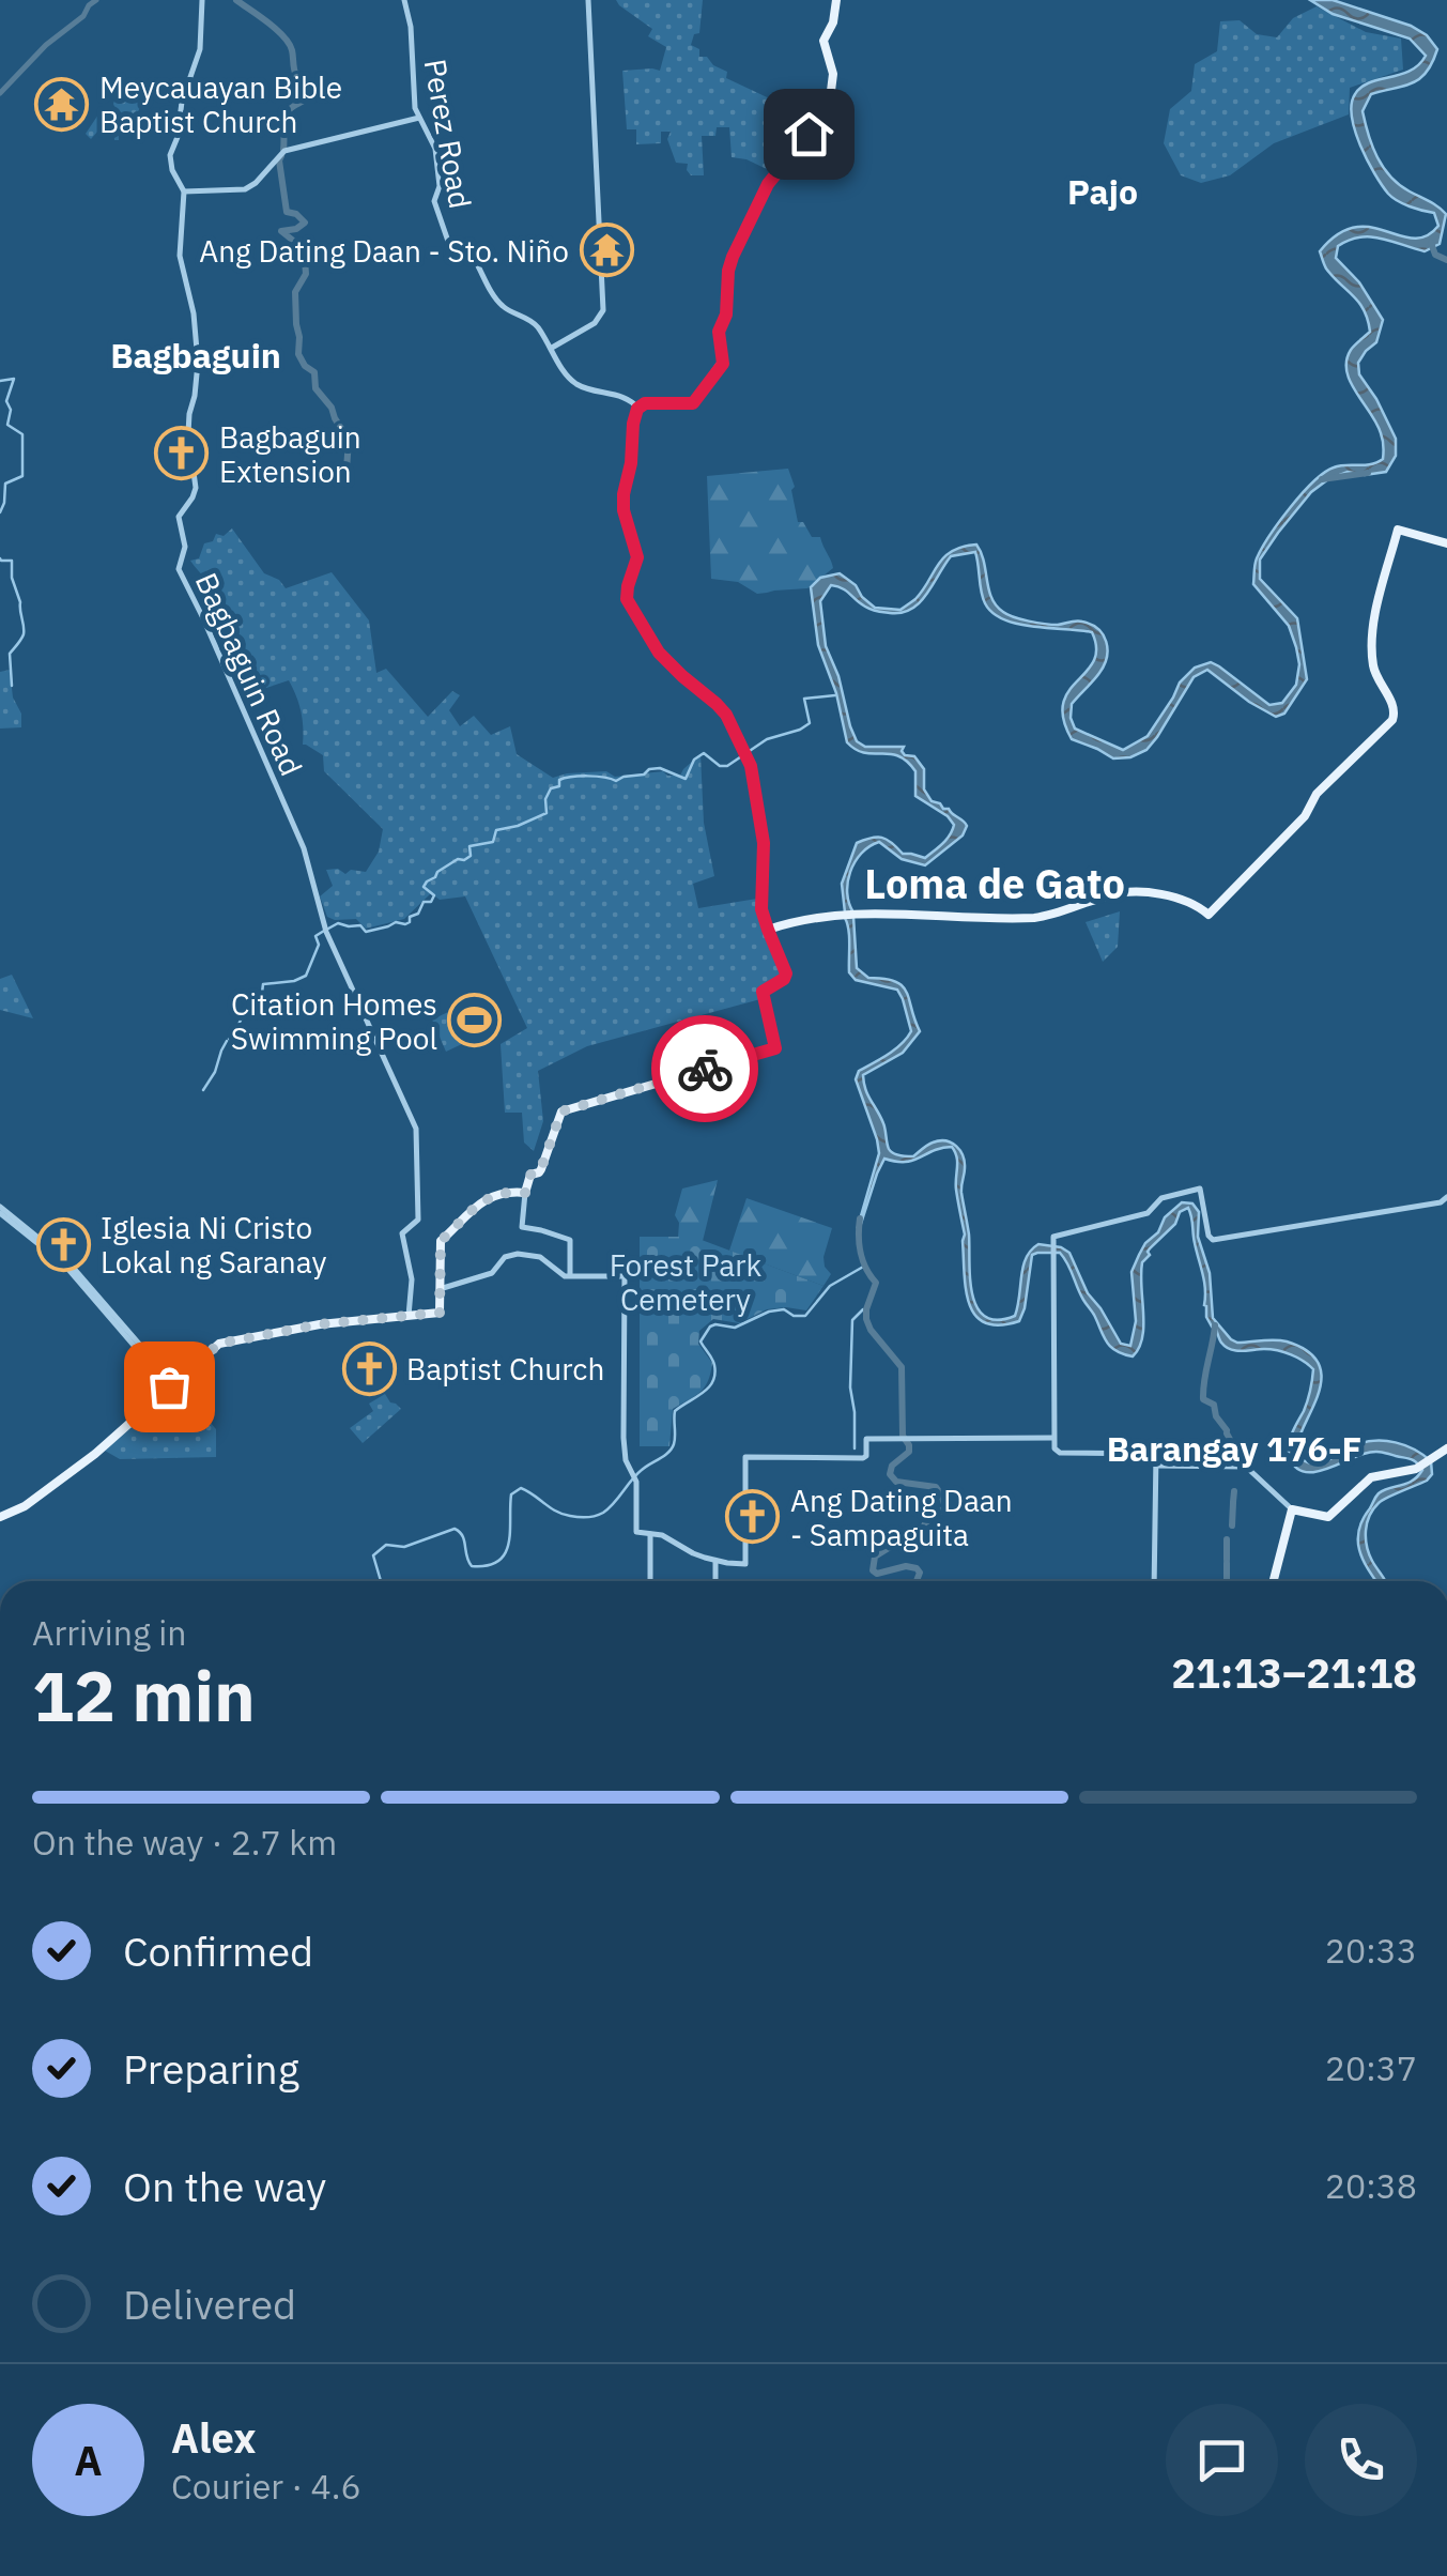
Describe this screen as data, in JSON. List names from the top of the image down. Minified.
{"streets":{"street":["Perez Road","Bagbaguin Road"]},"districts":["Pajo","Bagbaguin","Loma de Gato","Barangay 176-F"],"parks":["Forest Park Cemetery"],"places":{"temple":["Meycauayan Bible Baptist Church","Ang Dating Daan - Sto. Niño"],"church":["Bagbaguin Extension","Iglesia Ni Cristo Lokal ng Saranay","Baptist Church","Ang Dating Daan - Sampaguita"],"sports":["Citation Homes Swimming Pool"]},"page":{"heading":["12 min","Arriving in","21:13–21:18"],"panel":["Alex","Courier · 4.6"],"bar":"On the way · 2.7 km","list":[["Confirmed","20:33"],["Preparing","20:37"],["On the way","20:38"],"Delivered"],"round":"A"}}
